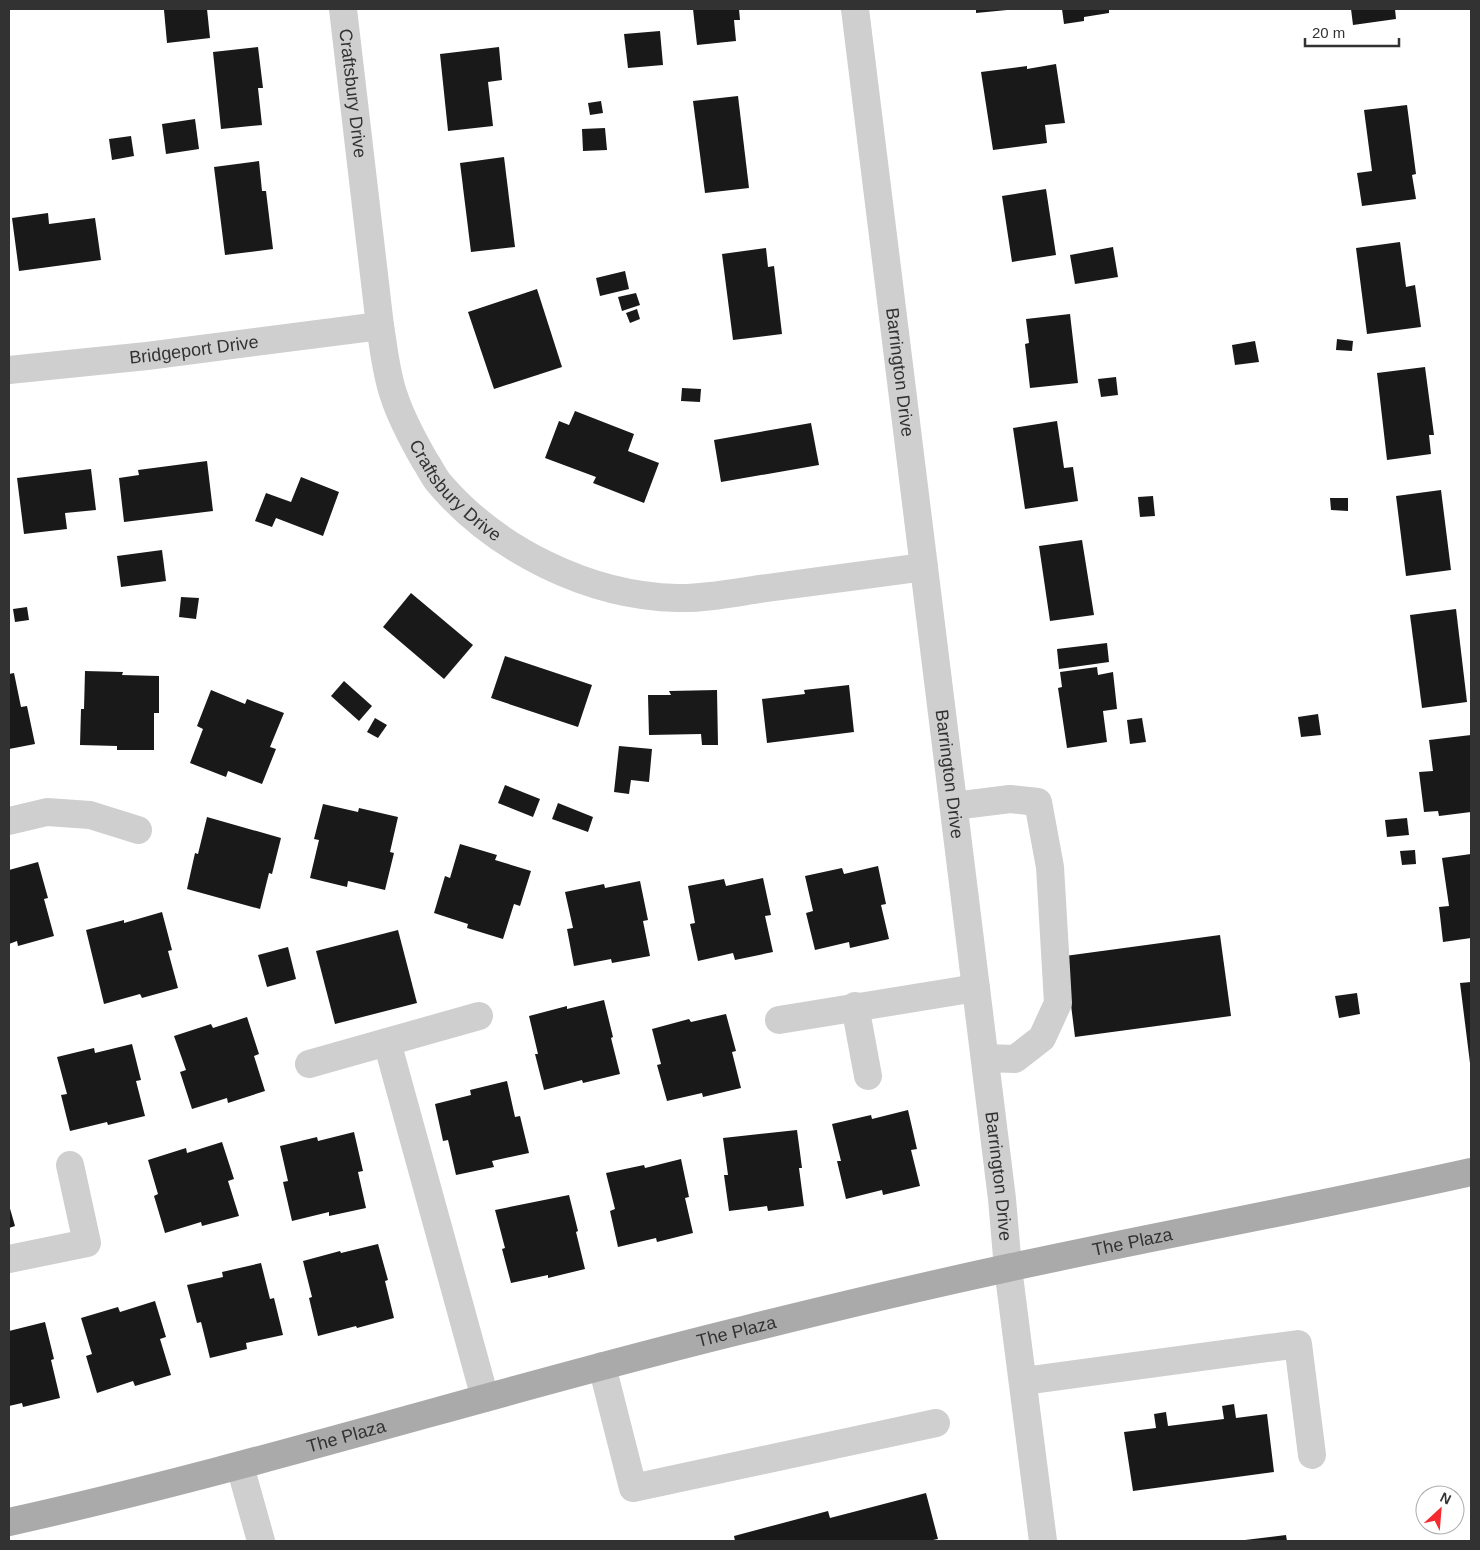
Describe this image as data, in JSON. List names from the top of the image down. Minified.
{"streets":{"main road":["The Plaza"],"street":["Craftsbury Drive","Bridgeport Drive","Barrington Drive"]},"crossings":[["Craftsbury Drive","Bridgeport Drive"],["Craftsbury Drive","Barrington Drive"],["Barrington Drive","The Plaza"]],"scale_bar":"20 m","north":"top right"}
